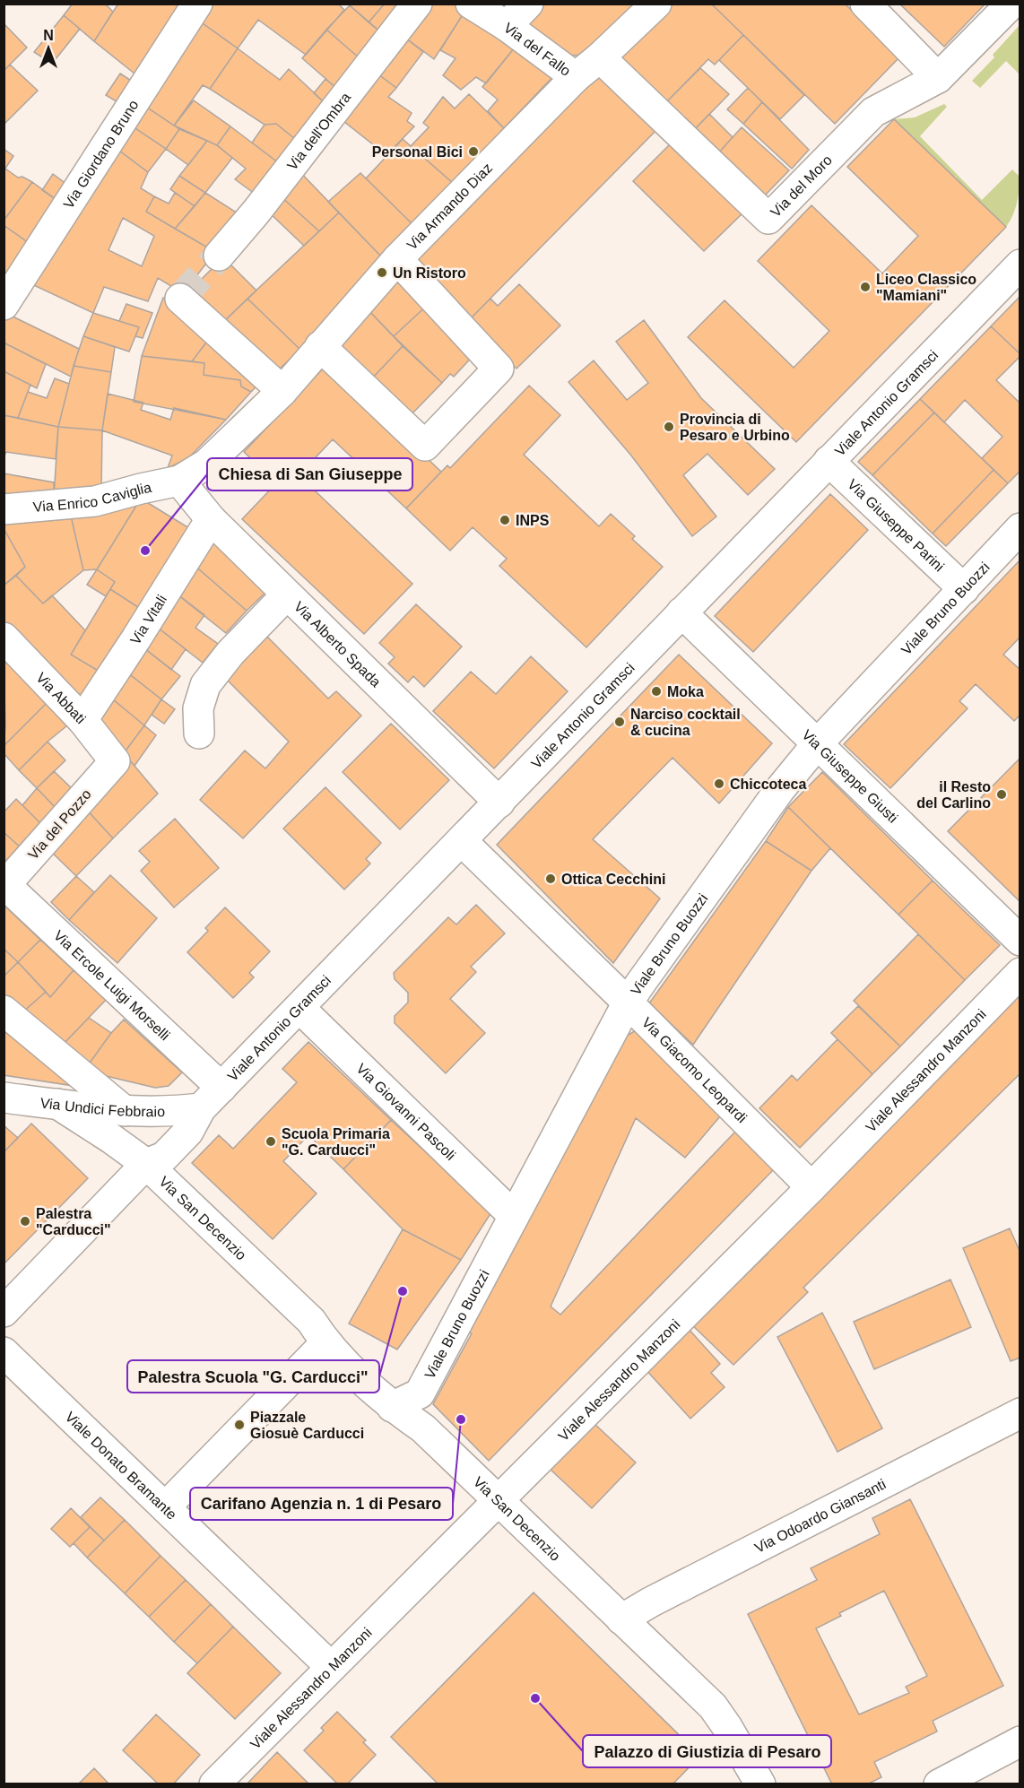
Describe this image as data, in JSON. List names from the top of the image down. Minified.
{"streets":{"street":["Via del Fallo","Via dell'Ombra","Via Giordano Bruno","Via del Moro","Via Armando Diaz","Viale Antonio Gramsci","Via Enrico Caviglia","Via Giuseppe Parini","Viale Bruno Buozzi","Via Vitali","Via Alberto Spada","Via Abbati","Via Giuseppe Giusti","Via del Pozzo","Via Ercole Luigi Morselli","Via Giacomo Leopardi","Viale Alessandro Manzoni","Via Undici Febbraio","Via Giovanni Pascoli","Via San Decenzio","Viale Donato Bramante","Via Odoardo Giansanti"]},"crossings":[["Via del Fallo","Via Armando Diaz"],["Via del Moro","Via Armando Diaz"],["Via Armando Diaz","Via Enrico Caviglia"],["Via Armando Diaz","Via Alberto Spada"],["Viale Antonio Gramsci","Via Giuseppe Parini"],["Viale Antonio Gramsci","Via Alberto Spada"],["Viale Antonio Gramsci","Via Giuseppe Giusti"],["Viale Antonio Gramsci","Via Ercole Luigi Morselli"],["Viale Antonio Gramsci","Via Giacomo Leopardi"],["Viale Antonio Gramsci","Via Undici Febbraio"],["Viale Antonio Gramsci","Via Giovanni Pascoli"],["Viale Antonio Gramsci","Via San Decenzio"],["Via Enrico Caviglia","Via Alberto Spada"],["Via Giuseppe Parini","Viale Bruno Buozzi"],["Viale Bruno Buozzi","Via Giuseppe Giusti"],["Viale Bruno Buozzi","Via Giacomo Leopardi"],["Viale Bruno Buozzi","Via Giovanni Pascoli"],["Viale Bruno Buozzi","Via San Decenzio"],["Via Vitali","Via Alberto Spada"],["Via Vitali","Via Abbati"],["Via Abbati","Via del Pozzo"],["Via del Pozzo","Via Ercole Luigi Morselli"],["Via Giacomo Leopardi","Viale Alessandro Manzoni"],["Viale Alessandro Manzoni","Via San Decenzio"],["Viale Alessandro Manzoni","Viale Donato Bramante"],["Via Undici Febbraio","Via San Decenzio"],["Via San Decenzio","Via Odoardo Giansanti"]],"places":["Personal Bici","Un Ristoro","Liceo Classico \"Mamiani\"","Provincia di Pesaro e Urbino","INPS","Chiesa di San Giuseppe","Moka","Narciso cocktail & cucina","Chiccoteca","il Resto del Carlino","Ottica Cecchini","Scuola Primaria \"G. Carducci\"","Palestra \"Carducci\"","Palestra Scuola \"G. Carducci\"","Carifano Agenzia n. 1 di Pesaro","Piazzale Giosuè Carducci","Palazzo di Giustizia di Pesaro"],"north":"top"}
